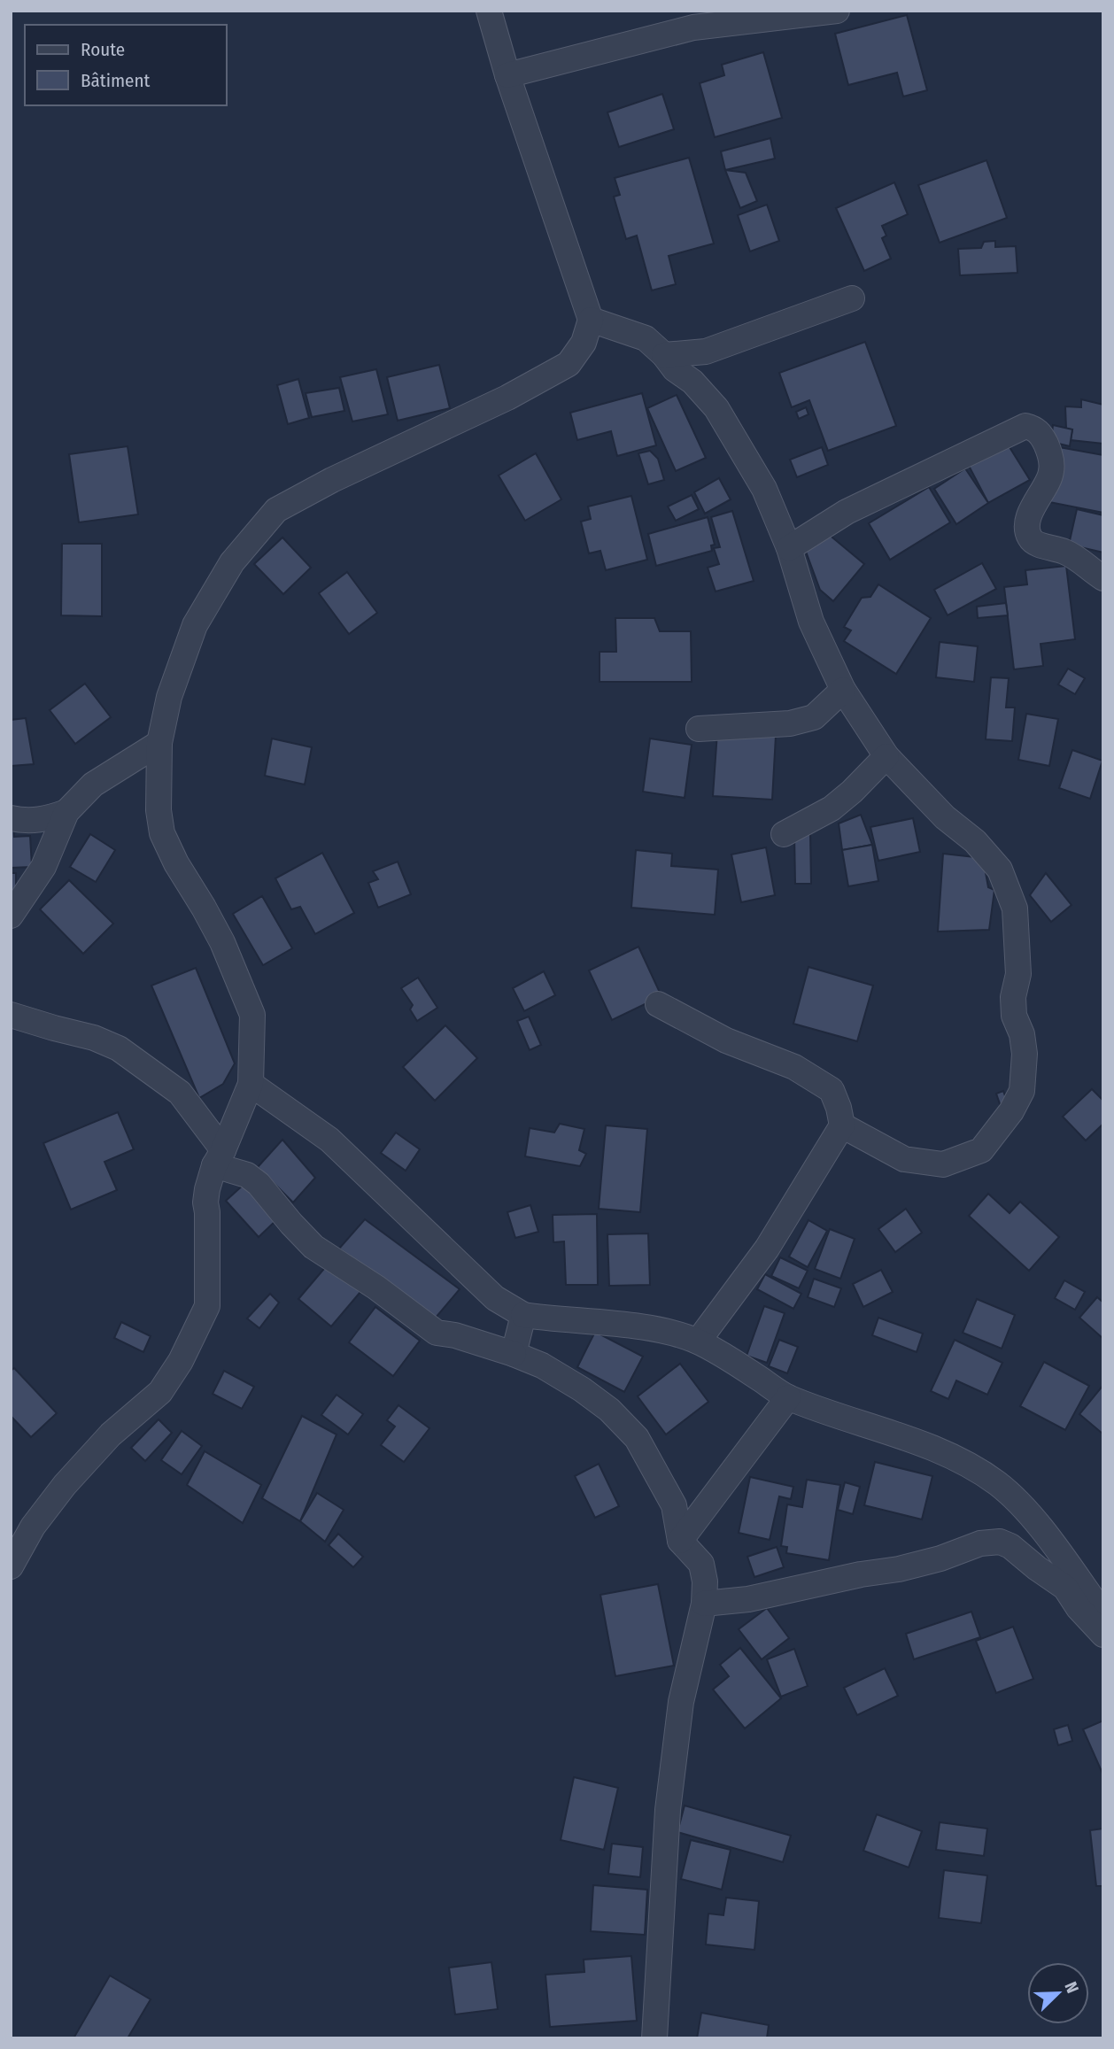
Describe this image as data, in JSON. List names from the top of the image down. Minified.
{"legend":["Route","Bâtiment"],"north":"top right"}
